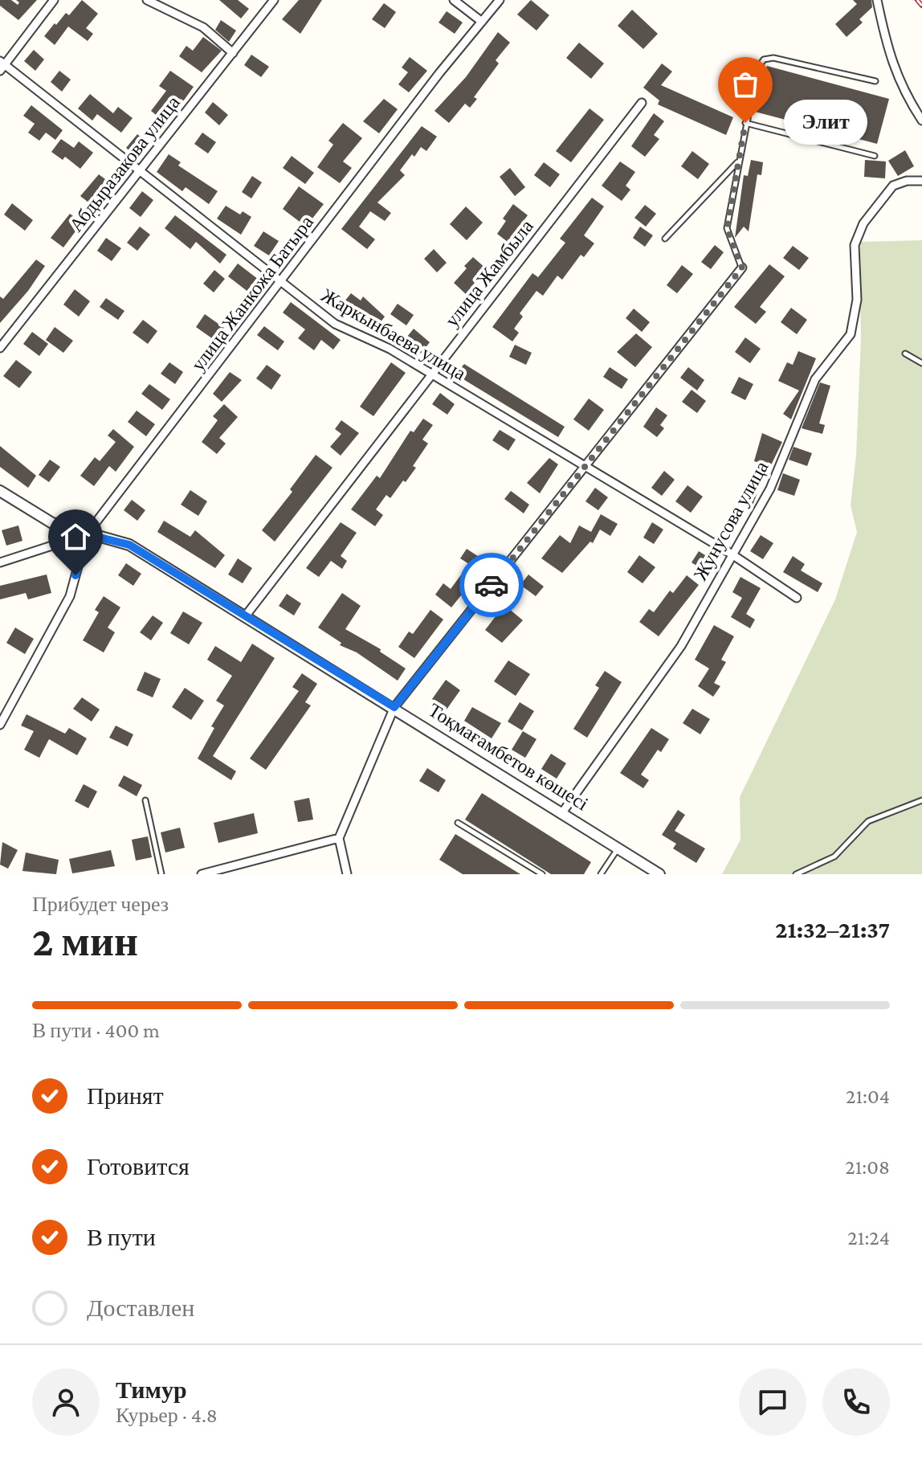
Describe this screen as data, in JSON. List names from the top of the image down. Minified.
{"streets":{"street":["Абдыразакова улица","улица Жамбыла","улица Жанкожа Батыра","Жаркынбаева улица","Жунусова улица","Тоқмағамбетов көшесі"]},"crossings":[["Абдыразакова улица","Жаркынбаева улица"],["улица Жамбыла","Жаркынбаева улица"],["улица Жамбыла","Тоқмағамбетов көшесі"],["улица Жанкожа Батыра","Жаркынбаева улица"],["улица Жанкожа Батыра","Тоқмағамбетов көшесі"],["Жаркынбаева улица","Жунусова улица"],["Жунусова улица","Тоқмағамбетов көшесі"]],"places":["Элит"],"page":{"bubble":"Элит","heading":["2 мин","Прибудет через","21:32–21:37"],"panel":["Тимур","Курьер · 4.8"],"bar":"В пути · 400 m","list":[["Принят","21:04"],["Готовится","21:08"],["В пути","21:24"],"Доставлен"]}}
